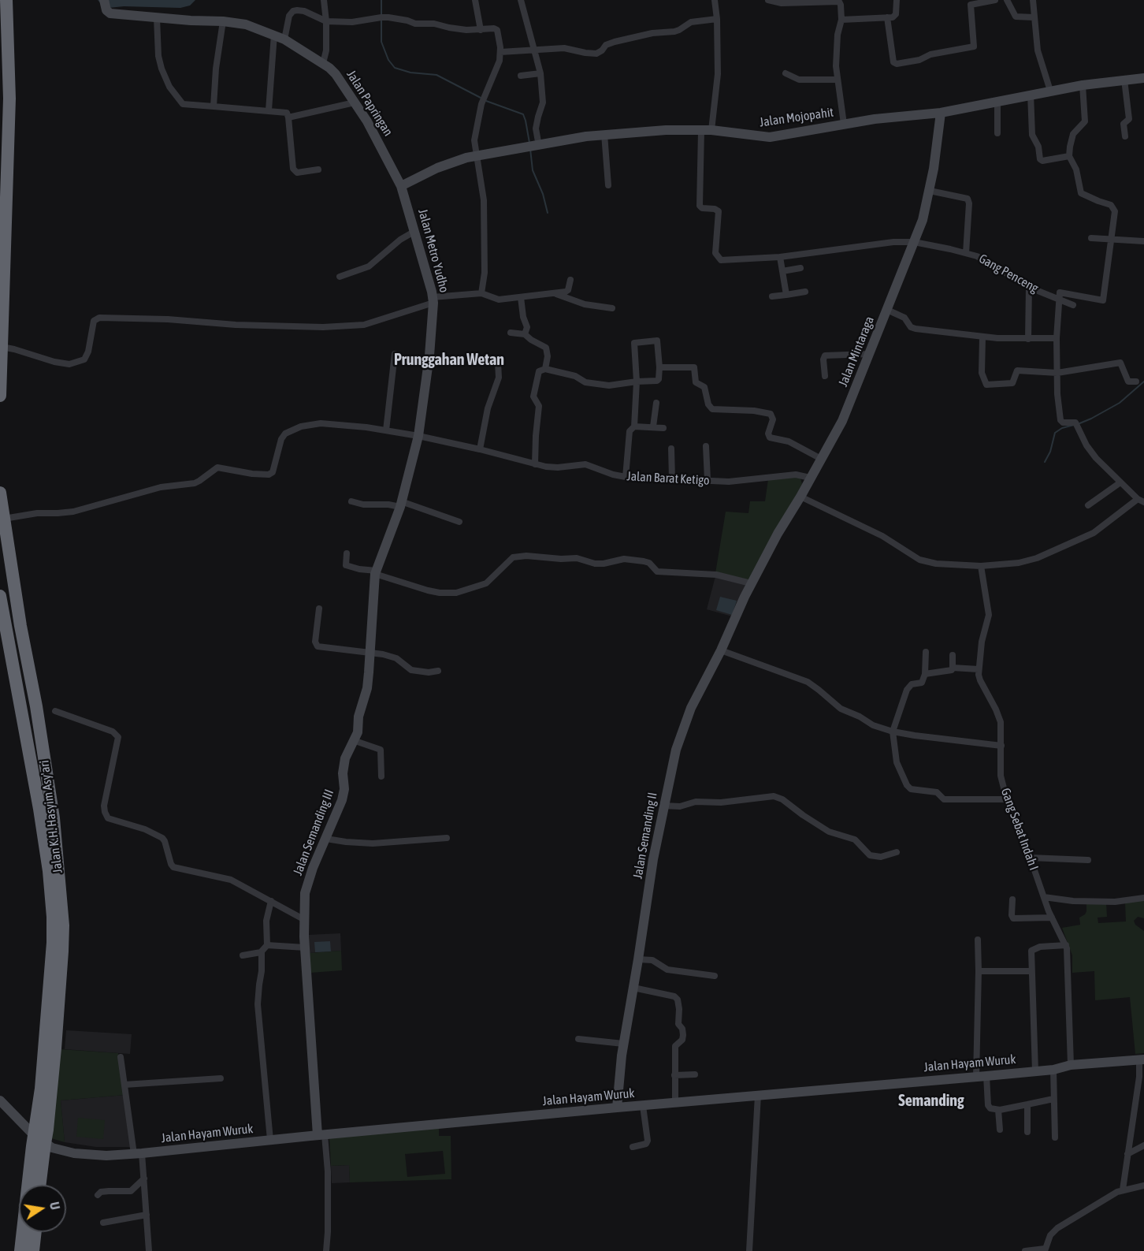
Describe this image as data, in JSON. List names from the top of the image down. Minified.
{"streets":{"highway":["Jalan K.H. Hasyim Asy'ari"],"street":["Jalan Papringan","Jalan Mojopahit","Jalan Metro Yudho","Gang Penceng","Jalan Mintaraga","Jalan Barat Ketigo","Gang Sebat Indah I","Jalan Semanding III","Jalan Semanding II","Jalan Hayam Wuruk"]},"crossings":[["Jalan Papringan","Jalan Mojopahit"],["Jalan Papringan","Jalan Metro Yudho"],["Jalan Mojopahit","Jalan Metro Yudho"],["Jalan Mojopahit","Gang Penceng"],["Jalan Mojopahit","Jalan Mintaraga"],["Jalan Metro Yudho","Jalan Barat Ketigo"],["Jalan Metro Yudho","Jalan Semanding III"],["Gang Penceng","Jalan Mintaraga"],["Jalan Mintaraga","Jalan Barat Ketigo"],["Jalan Mintaraga","Jalan Semanding II"],["Jalan Barat Ketigo","Jalan K.H. Hasyim Asy'ari"],["Jalan Barat Ketigo","Jalan Semanding III"],["Jalan K.H. Hasyim Asy'ari","Jalan Hayam Wuruk"],["Gang Sebat Indah I","Jalan Hayam Wuruk"],["Jalan Semanding III","Jalan Hayam Wuruk"],["Jalan Semanding II","Jalan Hayam Wuruk"]],"districts":["Prunggahan Wetan","Semanding"],"north":"right"}
